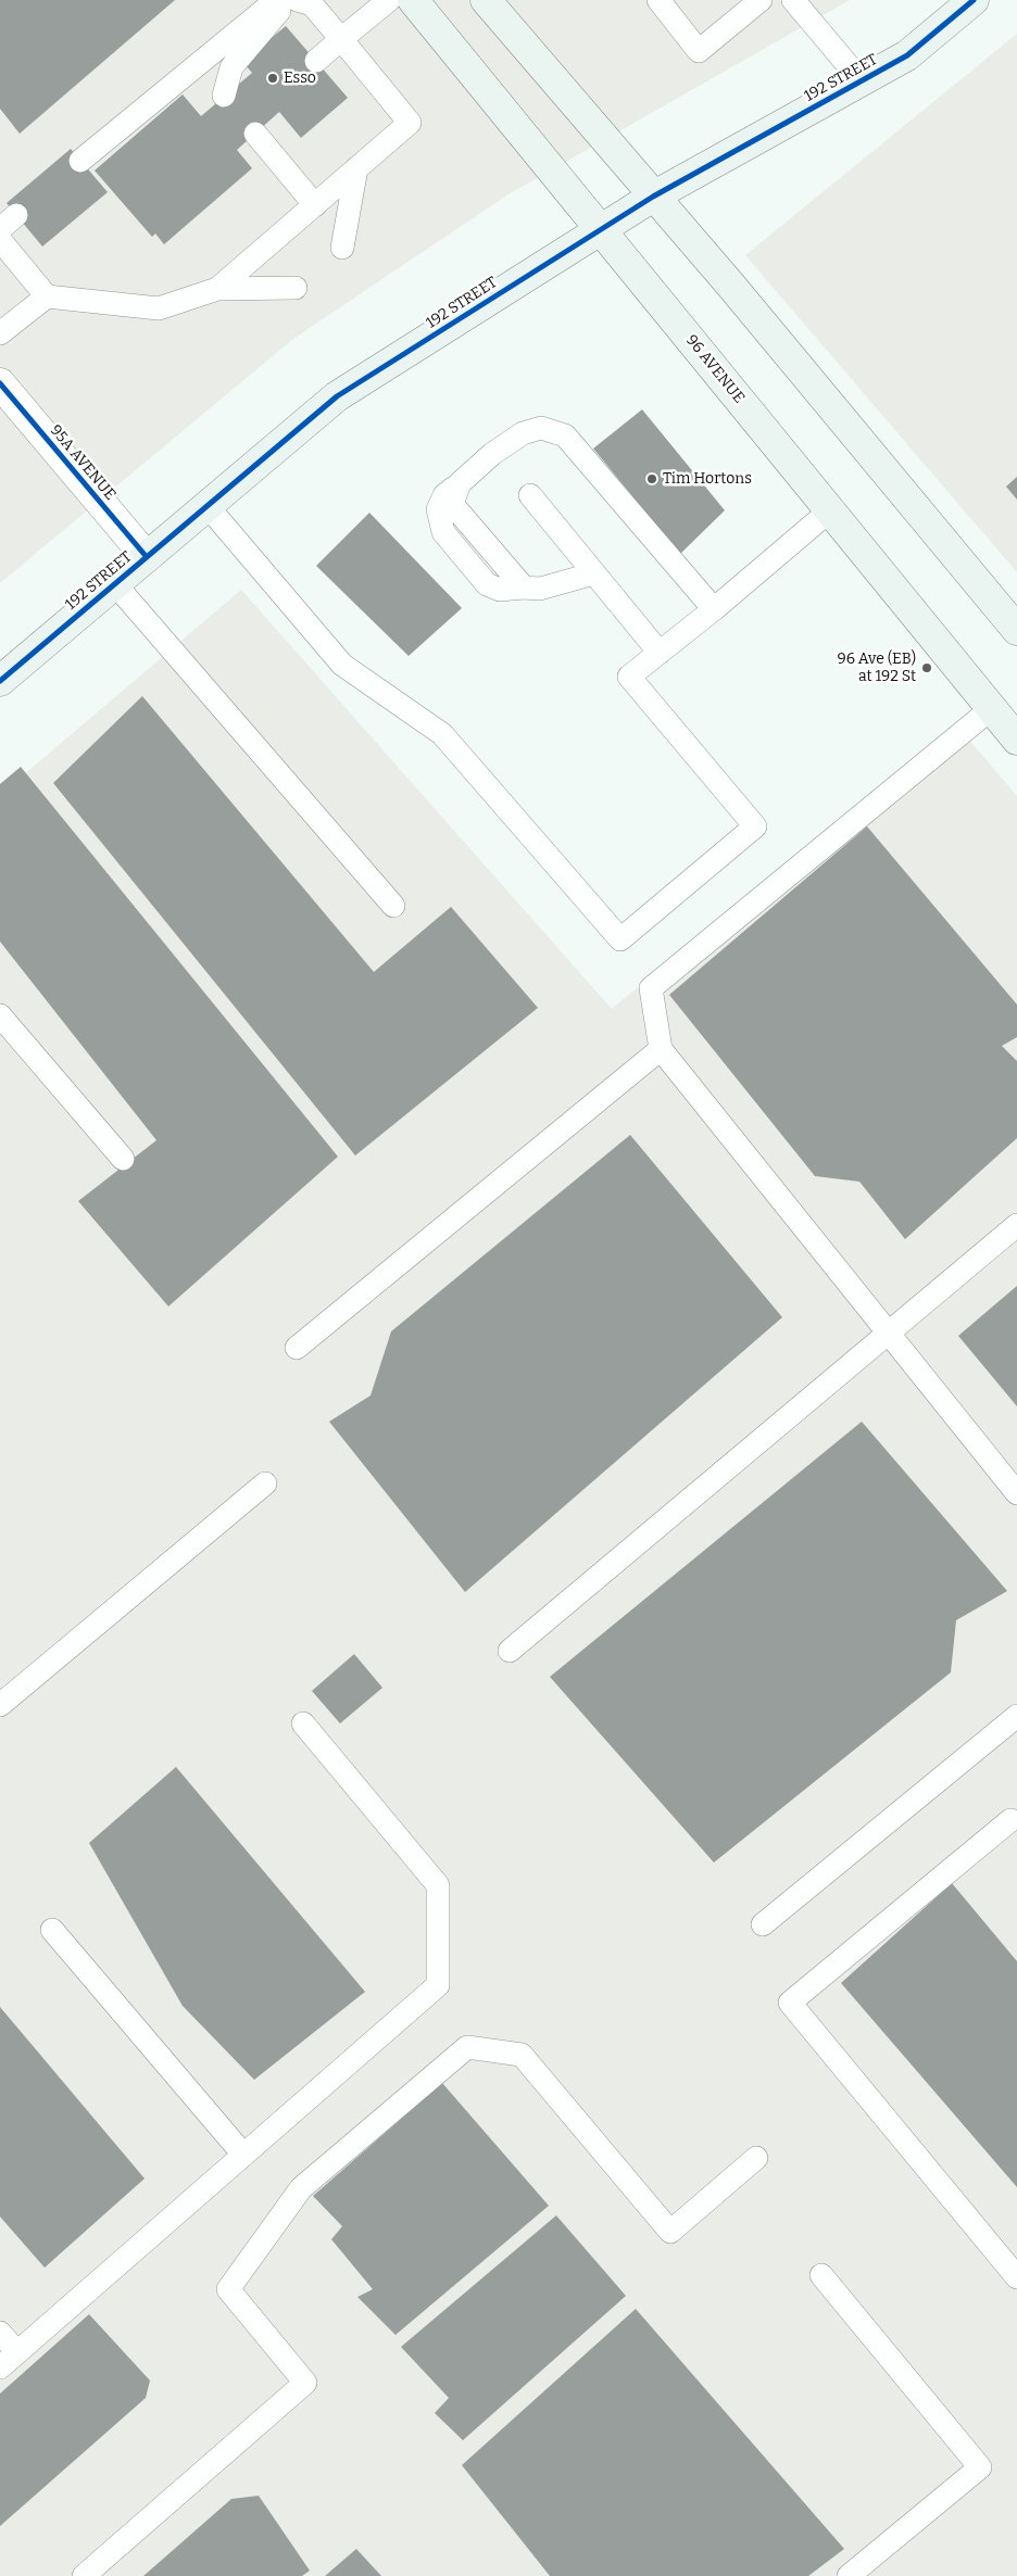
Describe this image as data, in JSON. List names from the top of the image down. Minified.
{"streets":{"main road":["192 STREET","96 AVENUE"],"street":["95A AVENUE"]},"crossings":[["192 STREET","96 AVENUE"],["192 STREET","95A AVENUE"]],"places":["Esso","Tim Hortons","96 Ave (EB) at 192 St"]}
